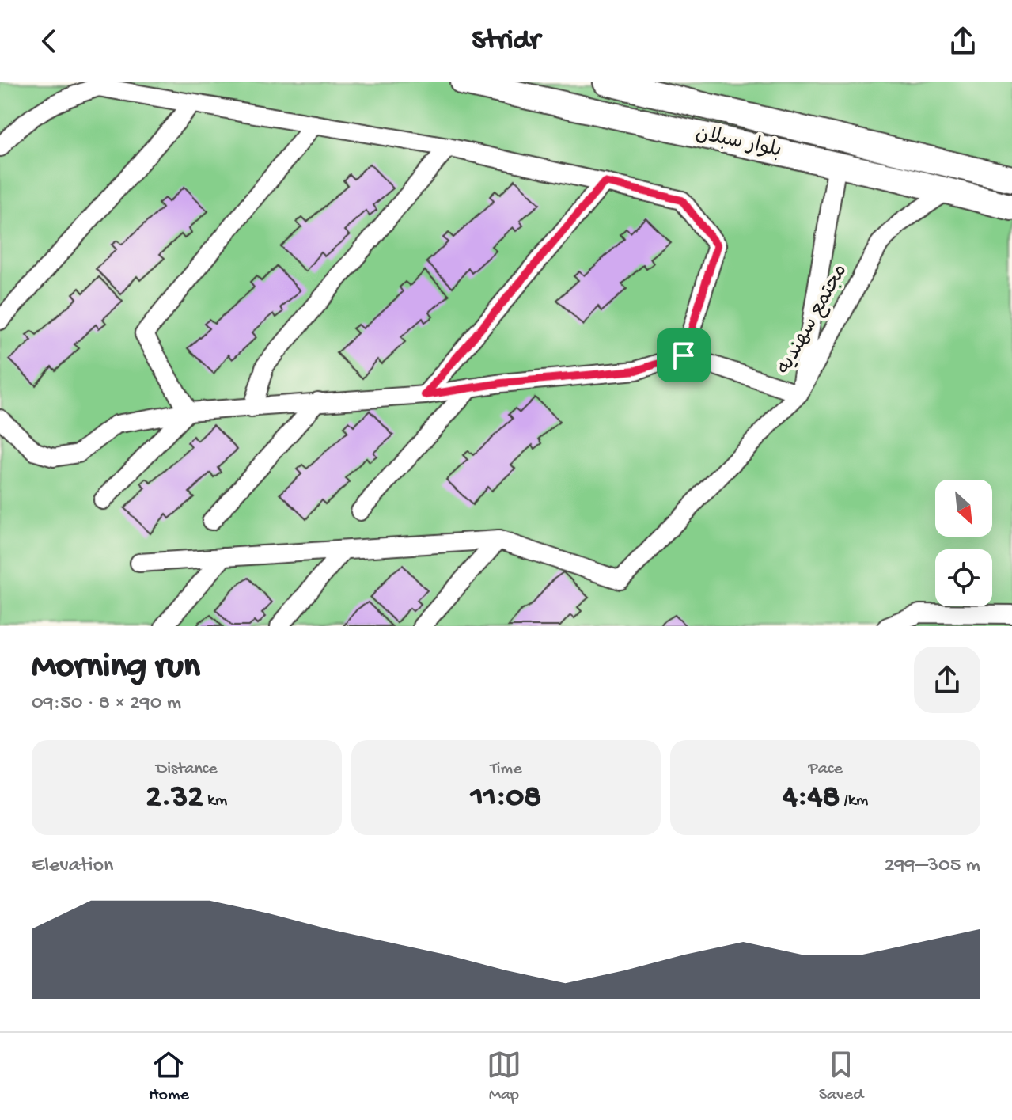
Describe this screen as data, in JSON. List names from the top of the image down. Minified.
{"streets":{"street":["بلوار سبلان","مجتمع سهندیه"]},"crossings":[["بلوار سبلان","مجتمع سهندیه"]],"north":"bottom right","page":{"header":"Stridr","heading":["Morning run","09:50 · 8 × 290 m"],"stats":[["Distance","2.32 km"],["Time","11:08"],["Pace","4:48 /km"]],"chart":["Elevation","299–305 m"],"tabs":["Home","Map","Saved"]}}
